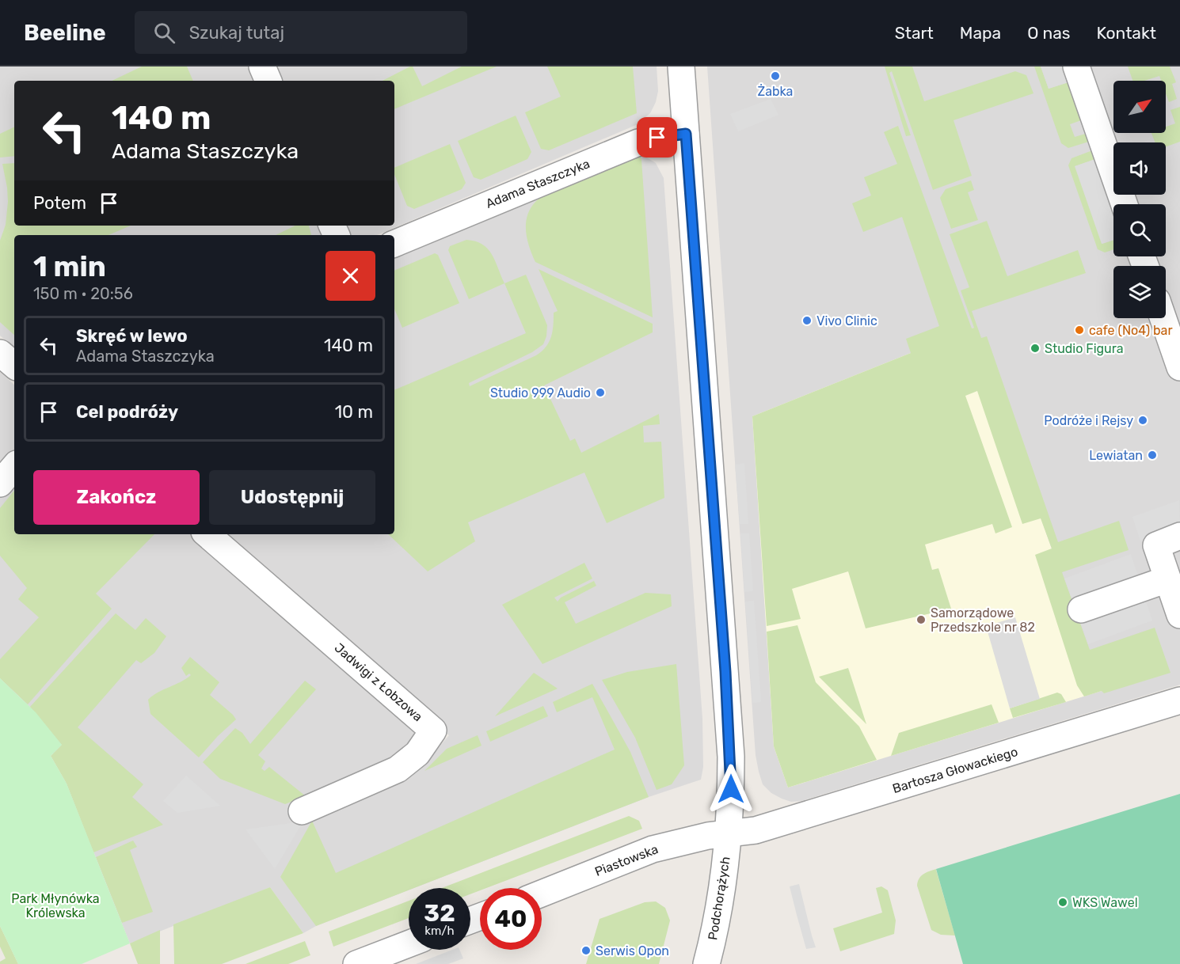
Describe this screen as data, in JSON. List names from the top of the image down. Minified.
{"streets":{"street":["Adama Staszczyka","Jadwigi z Łobzowa","Bartosza Głowackiego","Piastowska","Podchorążych"]},"crossings":[["Adama Staszczyka","Podchorążych"],["Bartosza Głowackiego","Piastowska"],["Bartosza Głowackiego","Podchorążych"],["Piastowska","Podchorążych"]],"parks":["Park Młynówka Królewska"],"places":["Żabka","Vivo Clinic","cafe (No4) bar","Studio Figura","Studio 999 Audio","Podróże i Rejsy","Lewiatan","Samorządowe Przedszkole nr 82","WKS Wawel","Serwis Opon"],"north":"top right","page":{"header":"Beeline","search":"Szukaj tutaj","nav":["Start","Mapa","O nas","Kontakt"],"turn":["140 m","Adama Staszczyka"],"then":"Potem","heading":["1 min","150 m · 20:56"],"list":[{"name":"Skręć w lewo","note":"Adama Staszczyka","value":"140 m"},{"name":"Cel podróży","value":"10 m"}],"buttons":["Zakończ","Udostępnij"],"speed":"32 km/h","limit":"40"}}
